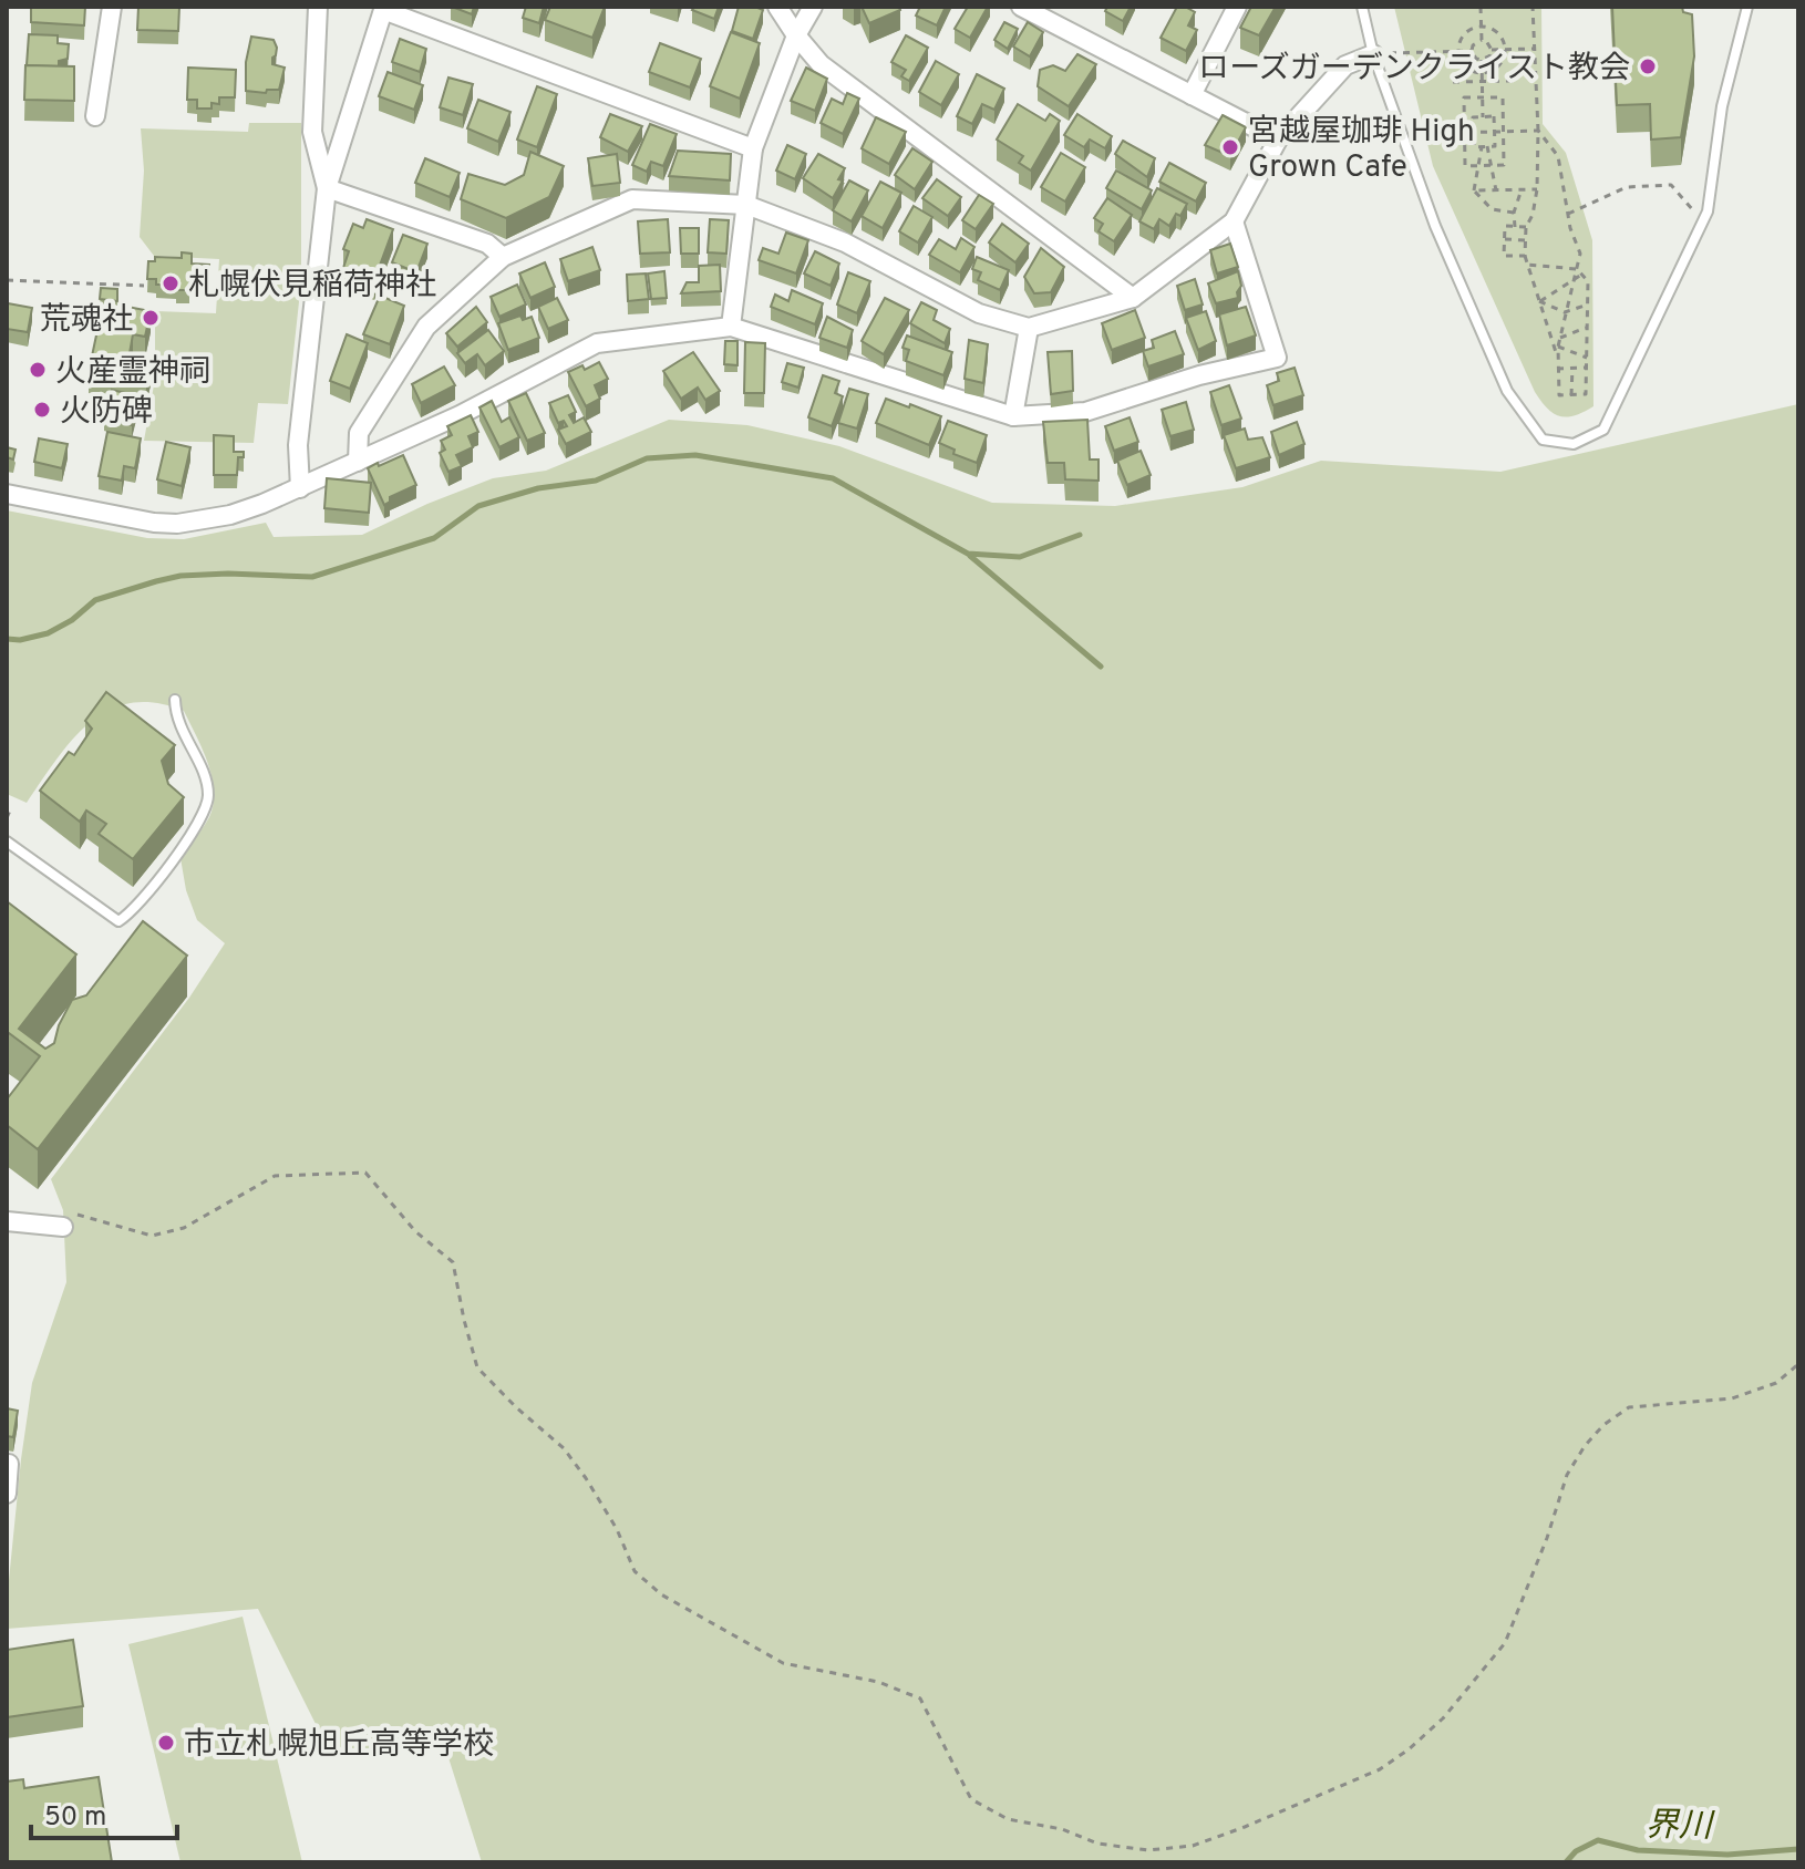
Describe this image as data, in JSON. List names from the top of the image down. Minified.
{"water":["界川"],"places":["ローズガーデンクライスト教会","宮越屋珈琲 High Grown Cafe","札幌伏見稲荷神社","荒魂社","火産霊神祠","火防碑","市立札幌旭丘高等学校"],"scale_bar":"50 m"}
